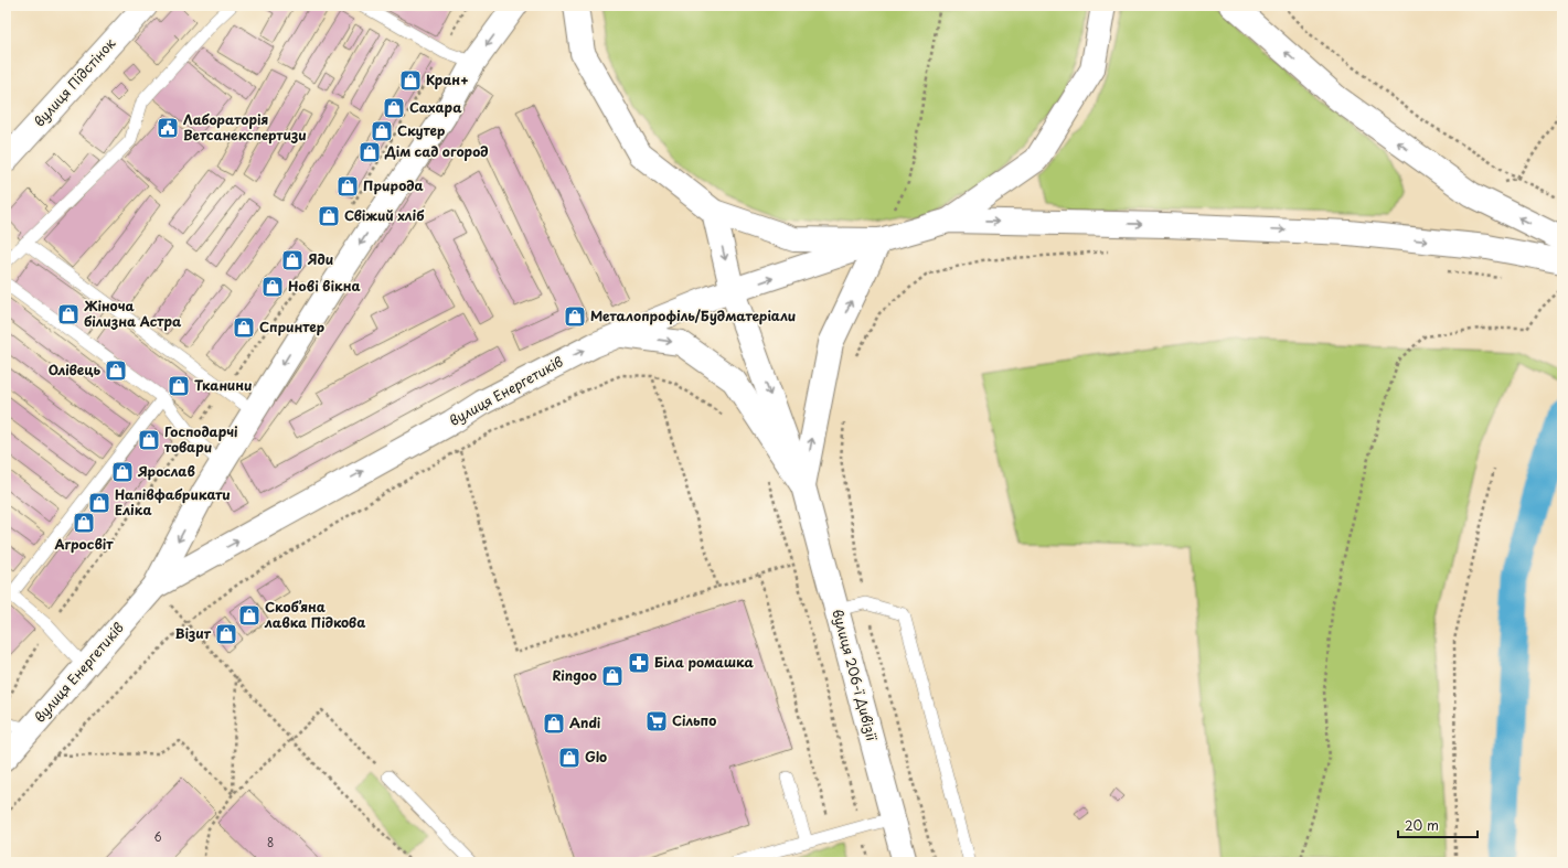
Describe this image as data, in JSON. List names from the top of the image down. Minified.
{"streets":{"main road":["вулиця Підстінок","вулиця Енергетиків","вулиця 206-ї Дивізії"]},"crossings":[["вулиця Енергетиків","вулиця 206-ї Дивізії"]],"places":{"shop":["Кран+","Сахара","Скутер","Дім сад огород","Природа","Свіжий хліб","Яди","Нові вікна","Жіноча білизна Астра","Металопрофіль/Будматеріали","Спринтер","Олівець","Тканини","Господарчі товари","Ярослав","Напівфабрикати Еліка","Агросвіт","Скоб’яна лавка Підкова","Візит","Ringoo","Andi","Glo"],"public building":["Лабораторія Ветсанекспертизи"],"pharmacy":["Біла ромашка"],"supermarket":["Сільпо"]},"house_numbers":["6","8"],"scale_bar":"20 m"}
